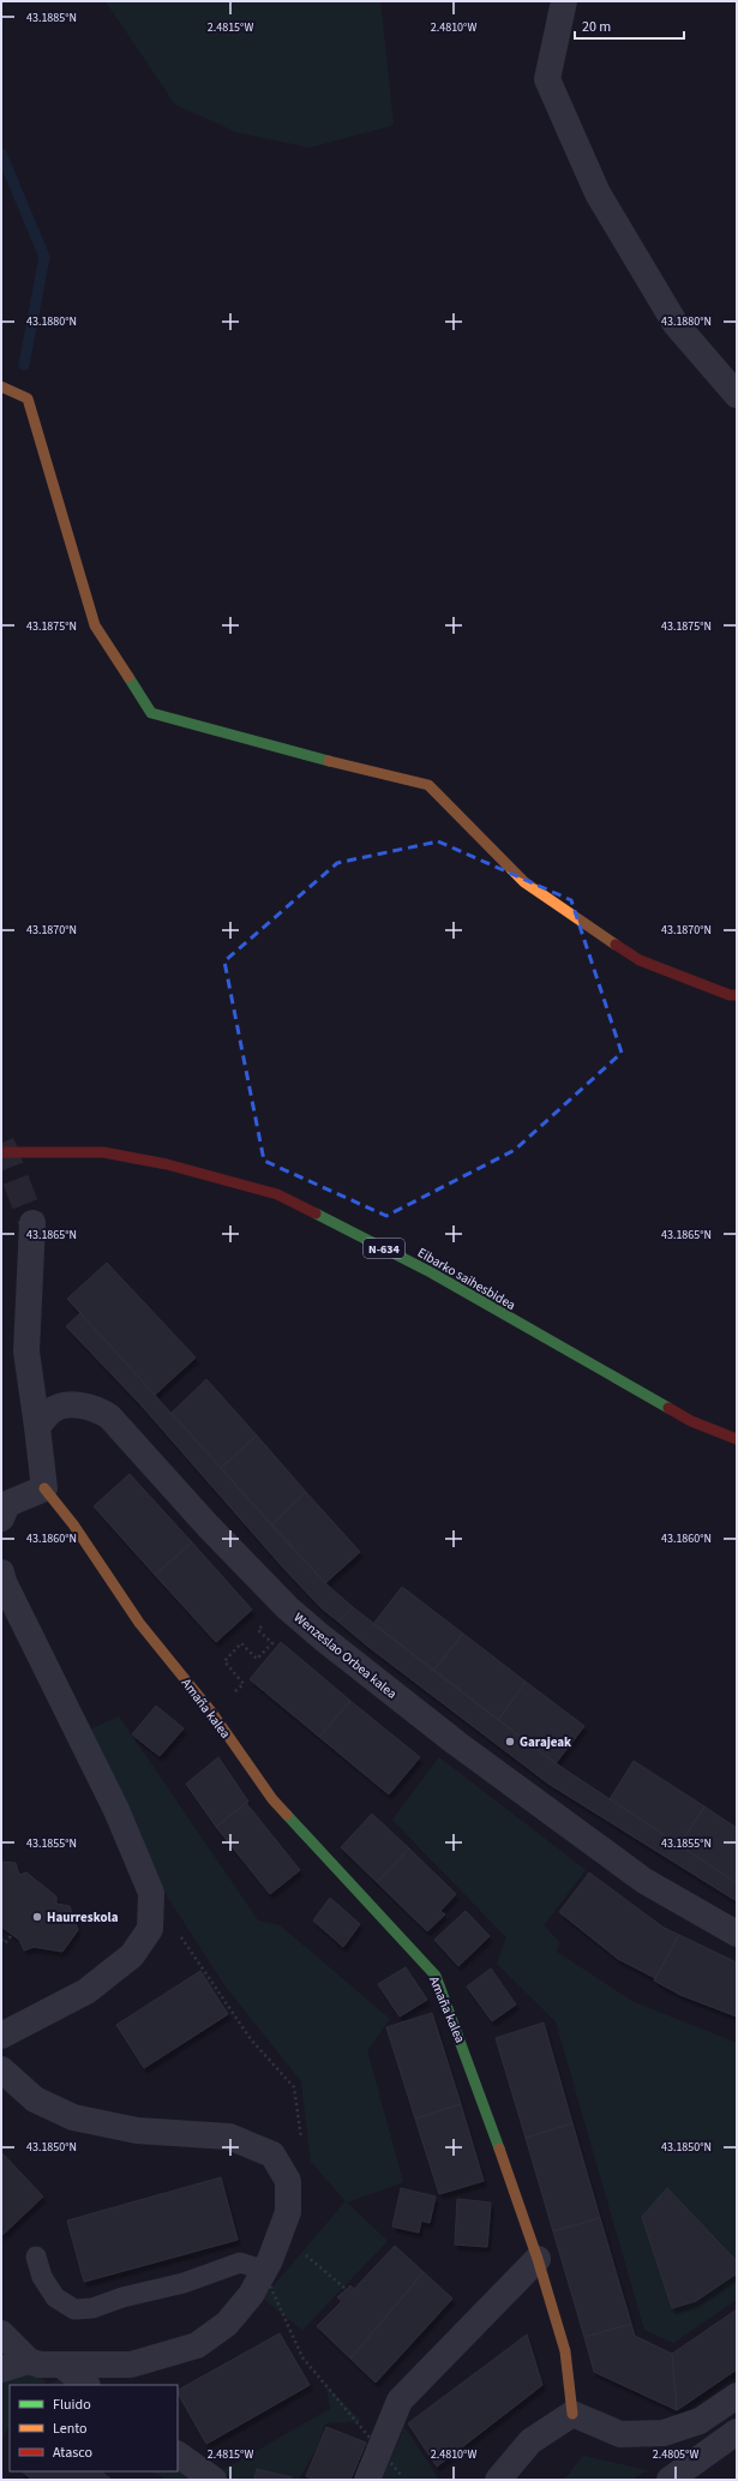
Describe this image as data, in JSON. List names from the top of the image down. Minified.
{"streets":{"main road":["N-634","Eibarko saihesbidea","Amaña kalea"],"street":["Wenzeslao Orbea kalea"]},"places":["Garajeak","Haurreskola"],"legend":["Fluido","Lento","Atasco"],"scale_bar":"20 m","coordinates":["43.1885°N","2.4815°W","2.4810°W","43.1880°N","43.1875°N","43.1870°N","43.1865°N","43.1860°N","43.1855°N","43.1850°N","2.4805°W"]}
